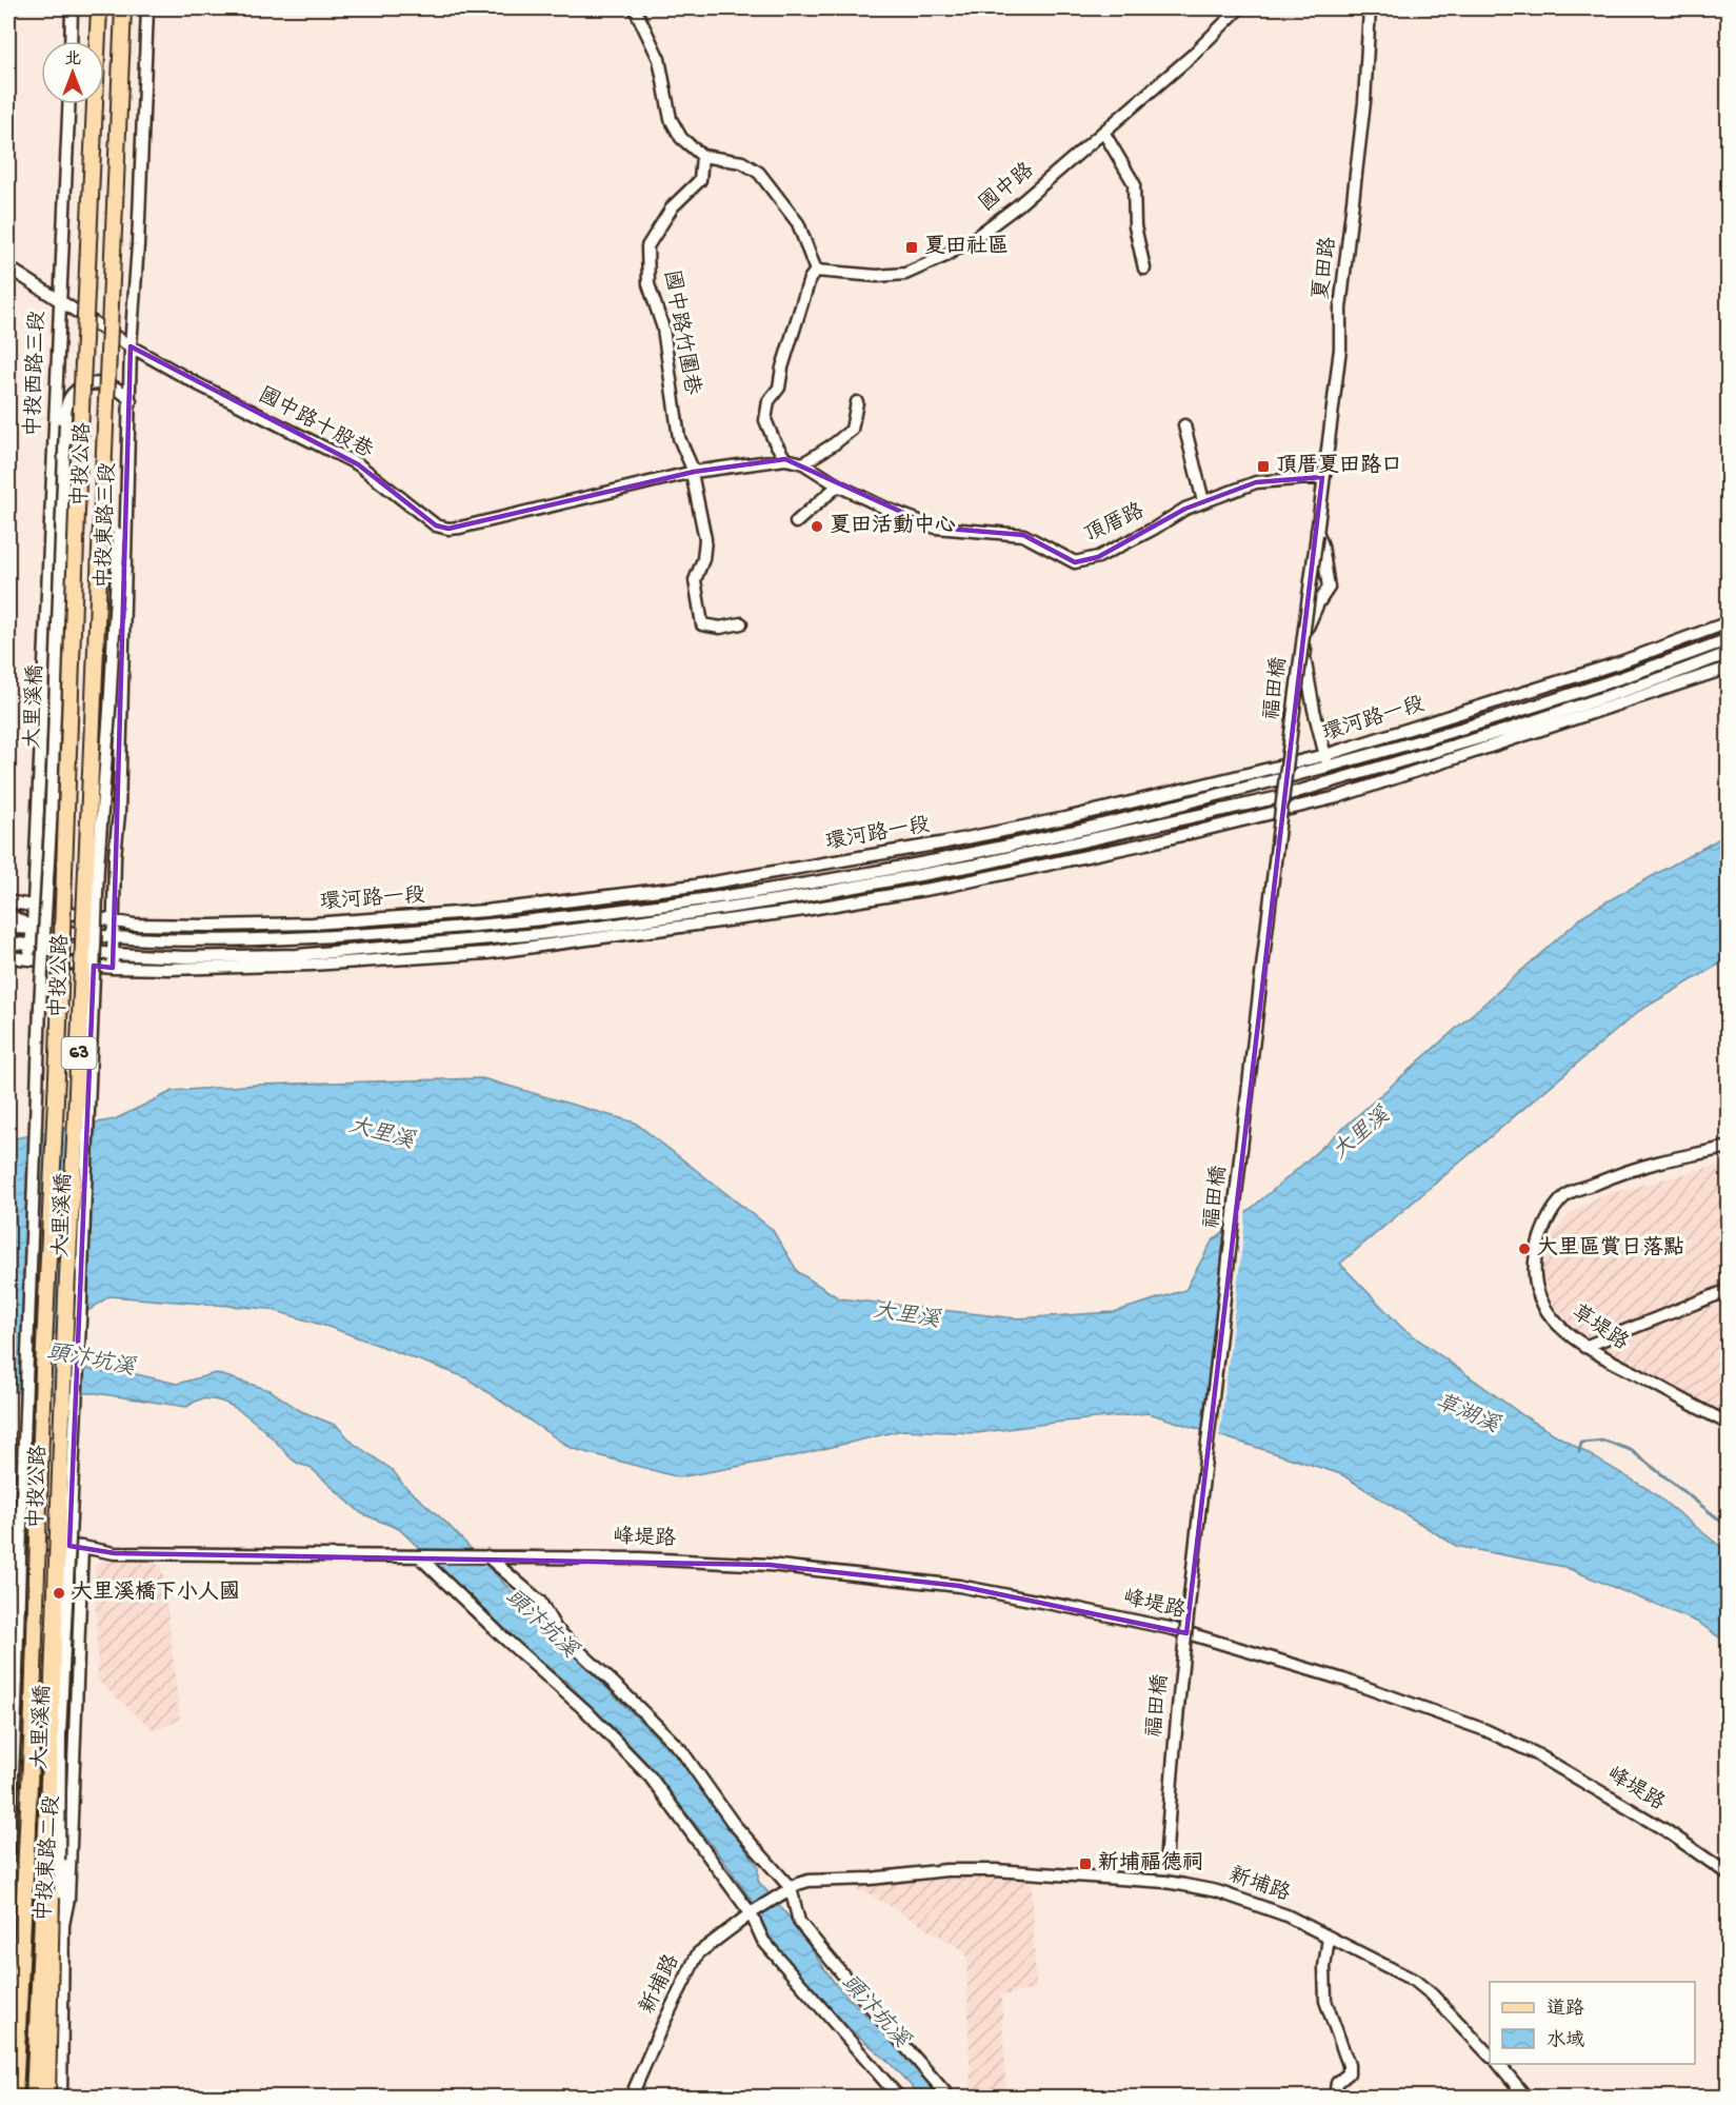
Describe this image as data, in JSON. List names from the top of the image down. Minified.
{"streets":{"main road":["中投公路","63"],"street":["國中路","夏田路","國中路竹圍巷","中投西路三段","國中路十股巷","頂厝路","中投東路三段","福田橋","大里溪橋","環河路一段","草堤路","峰堤路","中投東路二段","新埔路"]},"crossings":[["夏田路","頂厝路"],["夏田路","福田橋"],["國中路竹圍巷","國中路十股巷"],["中投西路三段","國中路十股巷"],["中投西路三段","環河路一段"],["國中路十股巷","中投東路三段"],["中投東路三段","大里溪橋"],["中投東路三段","環河路一段"],["福田橋","新埔路"],["大里溪橋","中投東路二段"]],"water":["大里溪","頭汴坑溪","草湖溪"],"places":{"transit":["夏田社區","頂厝夏田路口","新埔福德祠"],"other":["夏田活動中心","大里區賞日落點","大里溪橋下小人國"]},"legend":["道路","水域"],"north":"top"}
